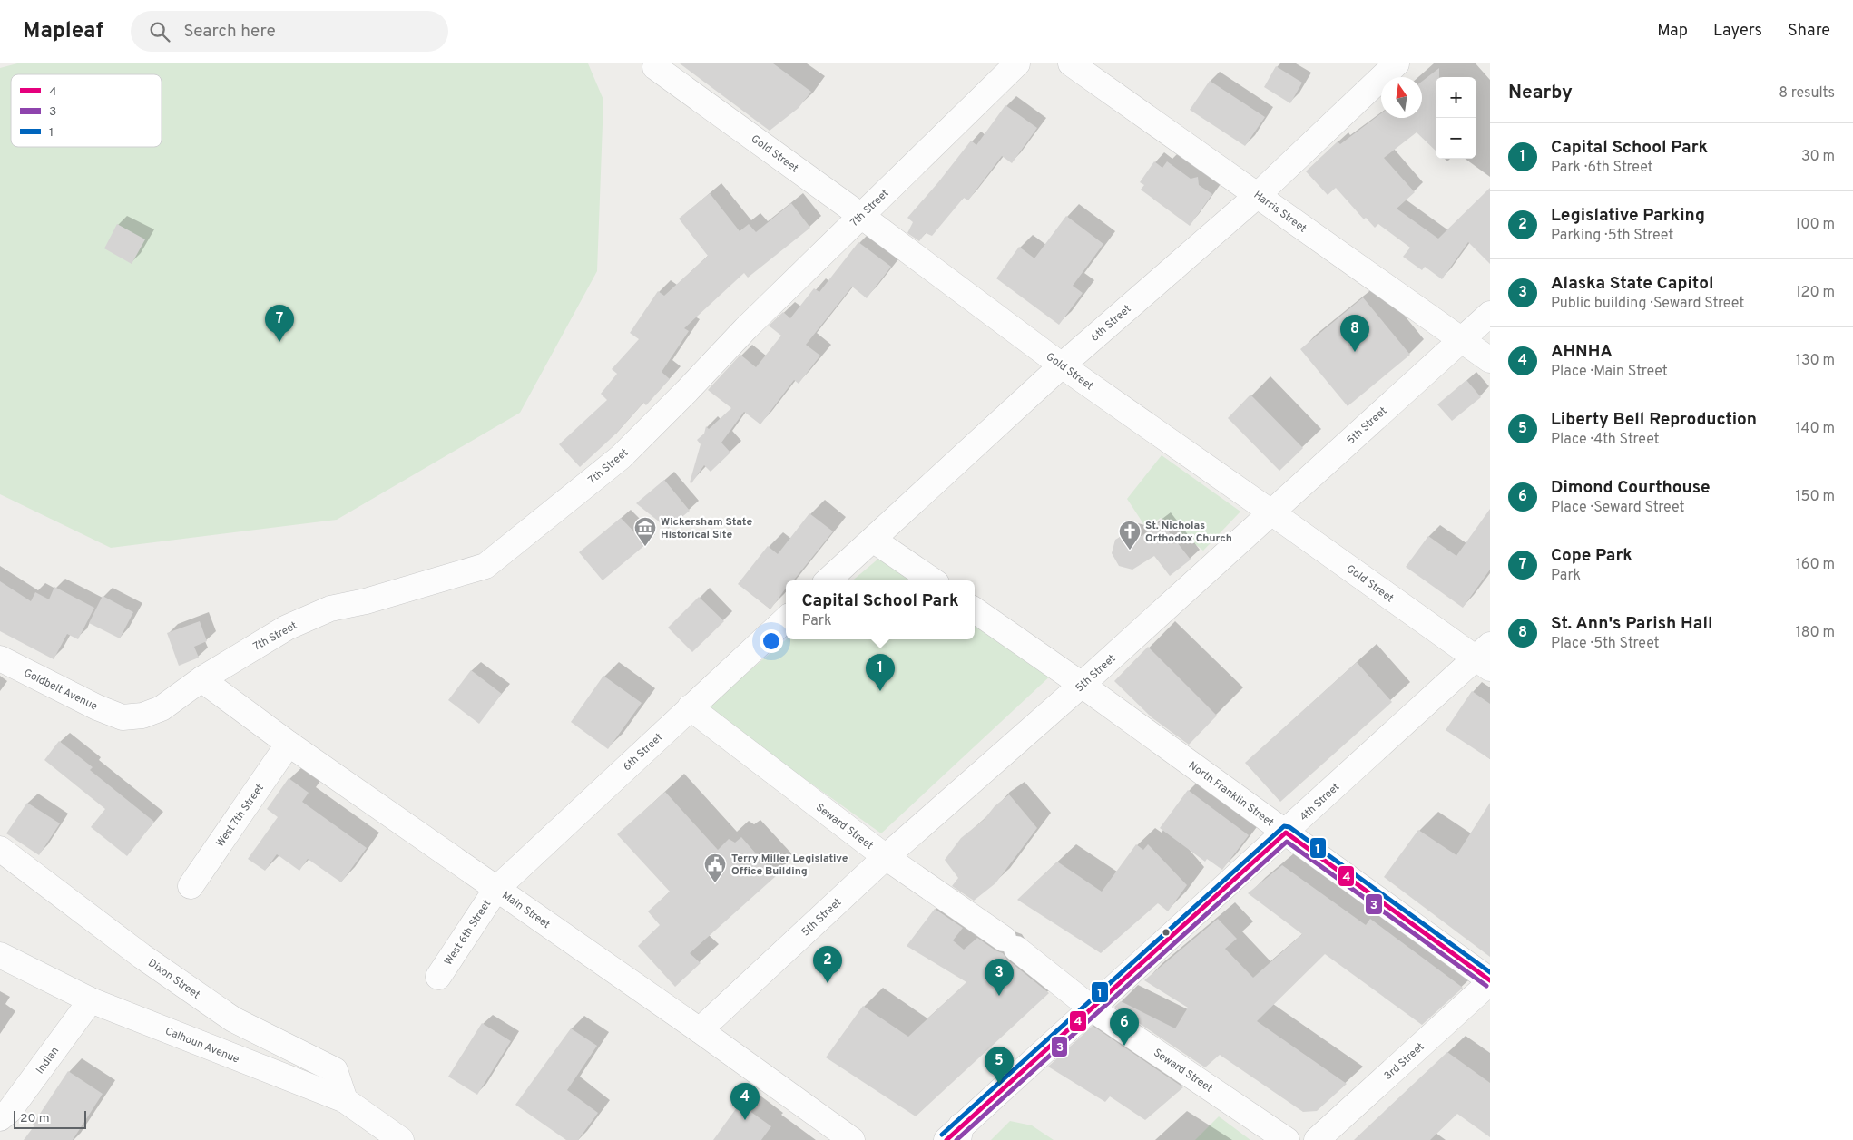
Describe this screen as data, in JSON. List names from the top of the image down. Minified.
{"streets":{"street":["Gold Street","7th Street","Harris Street","6th Street","5th Street","Goldbelt Avenue","North Franklin Street","4th Street","West 7th Street","Seward Street","Main Street","West 6th Street","Dixon Street","Calhoun Avenue","Indian","3rd Street"]},"crossings":[["Gold Street","7th Street"],["Gold Street","6th Street"],["Gold Street","5th Street"],["Gold Street","4th Street"],["7th Street","Goldbelt Avenue"],["7th Street","Main Street"],["Harris Street","6th Street"],["Harris Street","5th Street"],["6th Street","Seward Street"],["6th Street","Main Street"],["6th Street","West 6th Street"],["5th Street","North Franklin Street"],["5th Street","Seward Street"],["5th Street","Main Street"],["North Franklin Street","4th Street"],["North Franklin Street","3rd Street"],["4th Street","Seward Street"],["West 7th Street","Main Street"],["Main Street","West 6th Street"],["Dixon Street","Calhoun Avenue"],["Calhoun Avenue","Indian"]],"places":{"museum":["Wickersham State Historical Site"],"church":["St. Nicholas Orthodox Church"],"public building":["Terry Miller Legislative Office Building"]},"lines":["transit line 1","transit line 4","transit line 3"],"legend":["4","3","1"],"scale_bar":"20 m","north":"top","page":{"header":"Mapleaf","search":"Search here","nav":["Map","Layers","Share"],"heading":["Nearby","8 results"],"map_buttons":["+","−"],"list":[{"mark":"1","name":"Capital School Park","note":"Park · 6th Street","value":"30 m"},{"mark":"2","name":"Legislative Parking","note":"Parking · 5th Street","value":"100 m"},{"mark":"3","name":"Alaska State Capitol","note":"Public building · Seward Street","value":"120 m"},{"mark":"4","name":"AHNHA","note":"Place · Main Street","value":"130 m"},{"mark":"5","name":"Liberty Bell Reproduction","note":"Place · 4th Street","value":"140 m"},{"mark":"6","name":"Dimond Courthouse","note":"Place · Seward Street","value":"150 m"},{"mark":"7","name":"Cope Park","note":"Park","value":"160 m"},{"mark":"8","name":"St. Ann's Parish Hall","note":"Place · 5th Street","value":"180 m"}],"pins":["7","8","1","2","3","6","5","4"],"popup":["Capital School Park","Park"],"scale":"20 m"}}
